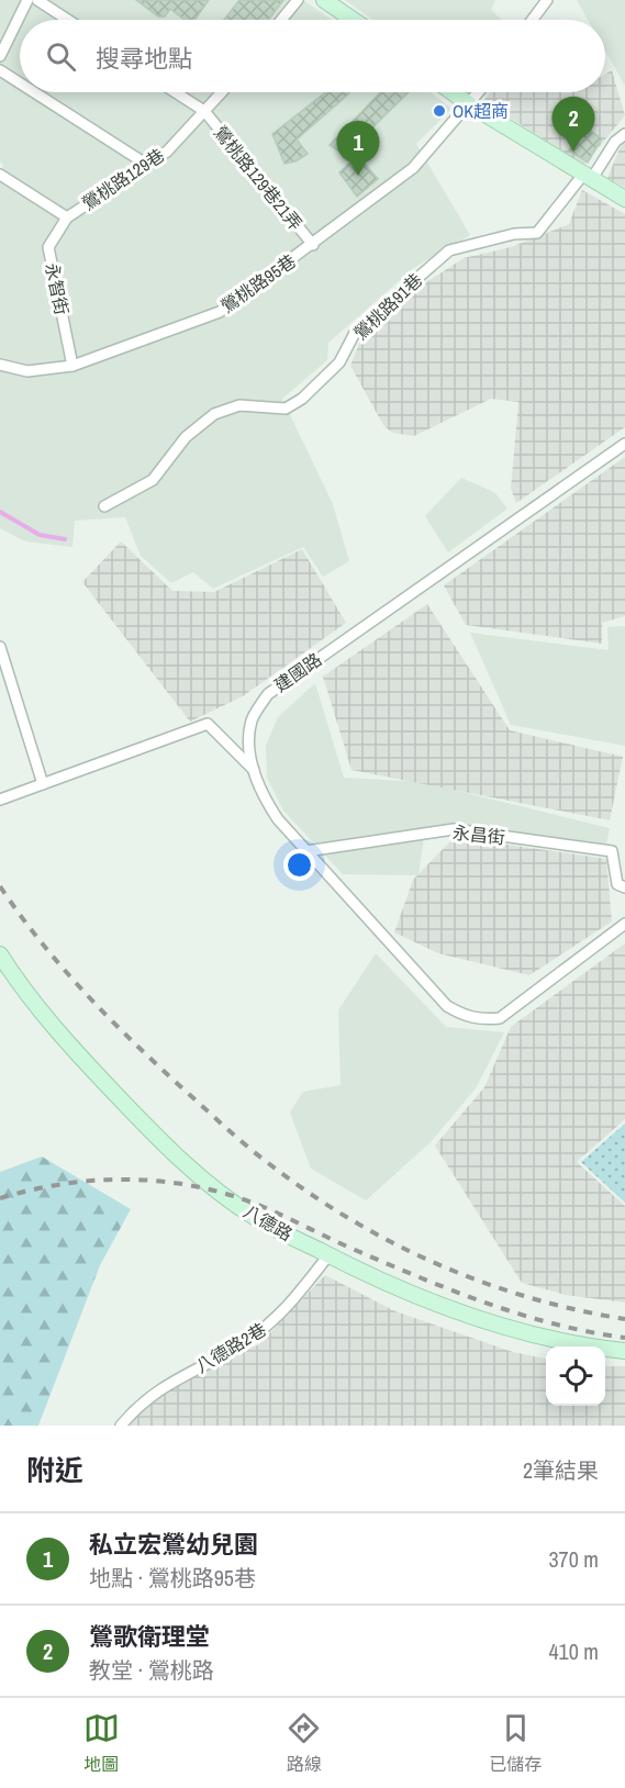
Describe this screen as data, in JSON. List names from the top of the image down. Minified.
{"streets":{"main road":["八德路"],"street":["鶯桃路129巷21弄","鶯桃路129巷","鶯桃路95巷","永智街","鶯桃路91巷","建國路","永昌街","八德路2巷"]},"crossings":[["鶯桃路129巷21弄","鶯桃路129巷"],["鶯桃路129巷21弄","鶯桃路95巷"],["鶯桃路129巷","永智街"],["鶯桃路95巷","永智街"],["建國路","永昌街"],["八德路","八德路2巷"]],"places":["OK超商"],"page":{"search":"搜尋地點","pins":["2","1"],"heading":["附近","2筆結果"],"list":[{"mark":"1","name":"私立宏鶯幼兒園","note":"地點 · 鶯桃路95巷","value":"370 m"},{"mark":"2","name":"鶯歌衛理堂","note":"教堂 · 鶯桃路","value":"410 m"}],"nav":["地圖","路線","已儲存"]}}
